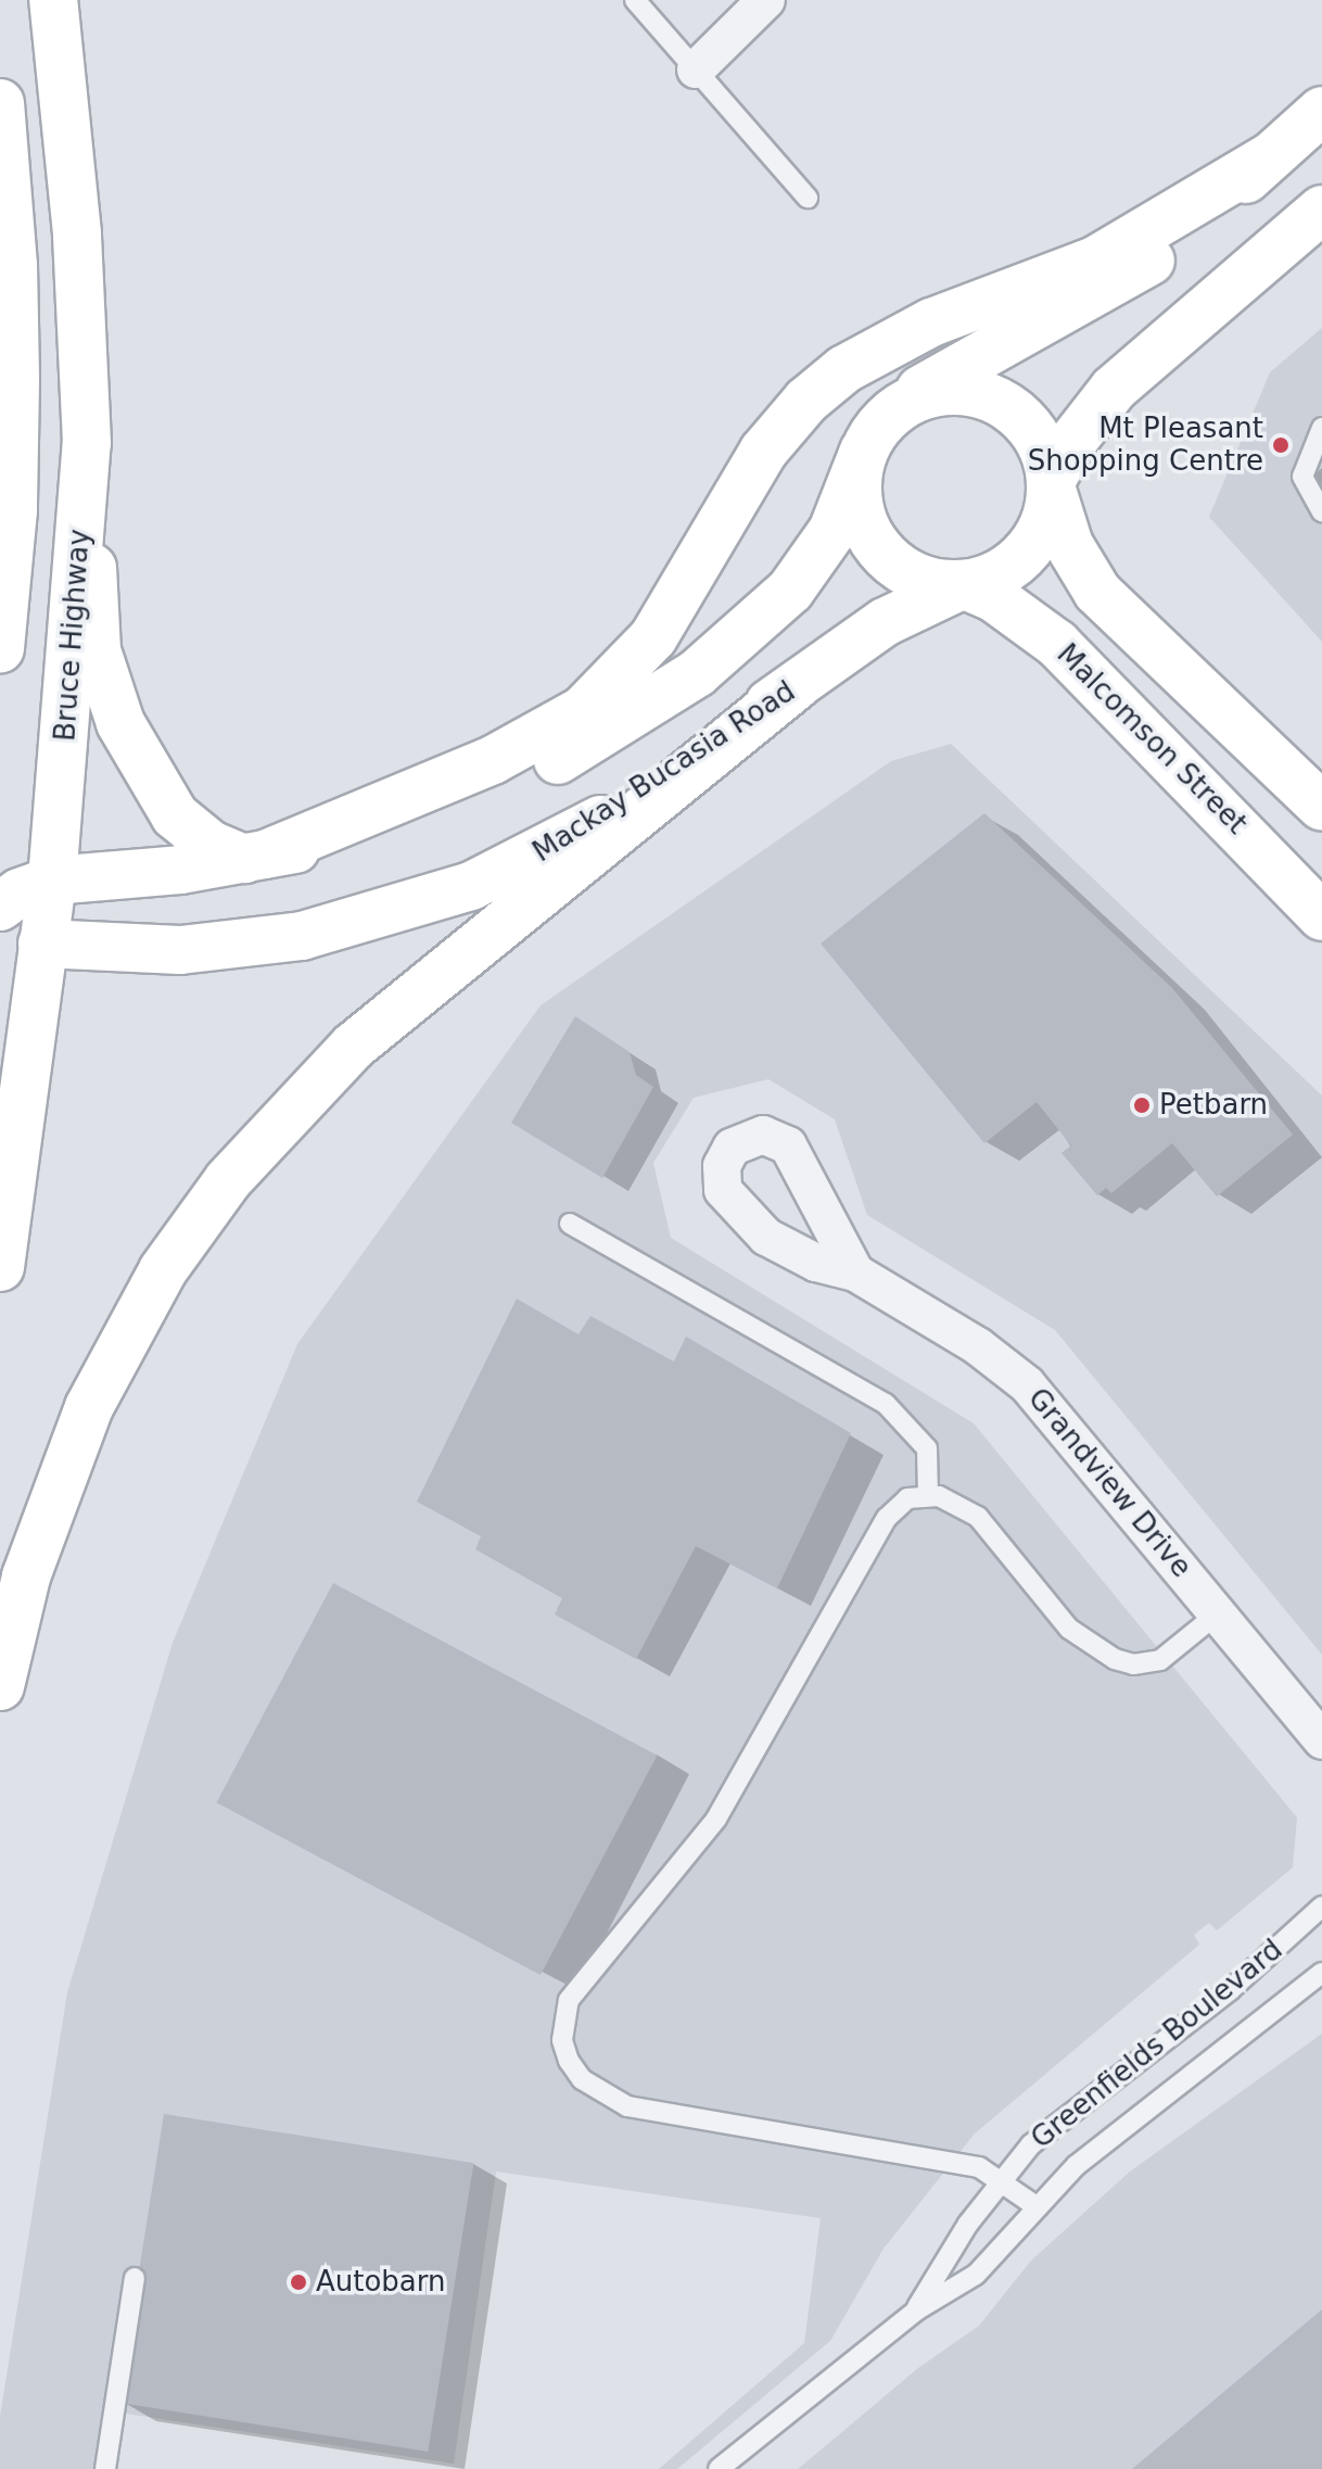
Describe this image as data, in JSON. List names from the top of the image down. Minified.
{"streets":{"main road":["Bruce Highway","Malcomson Street","Mackay Bucasia Road"],"street":["Grandview Drive"],"lane":["Greenfields Boulevard"]},"crossings":[["Bruce Highway","Mackay Bucasia Road"],["Malcomson Street","Mackay Bucasia Road"]],"places":["Mt Pleasant Shopping Centre","Petbarn","Autobarn"]}
